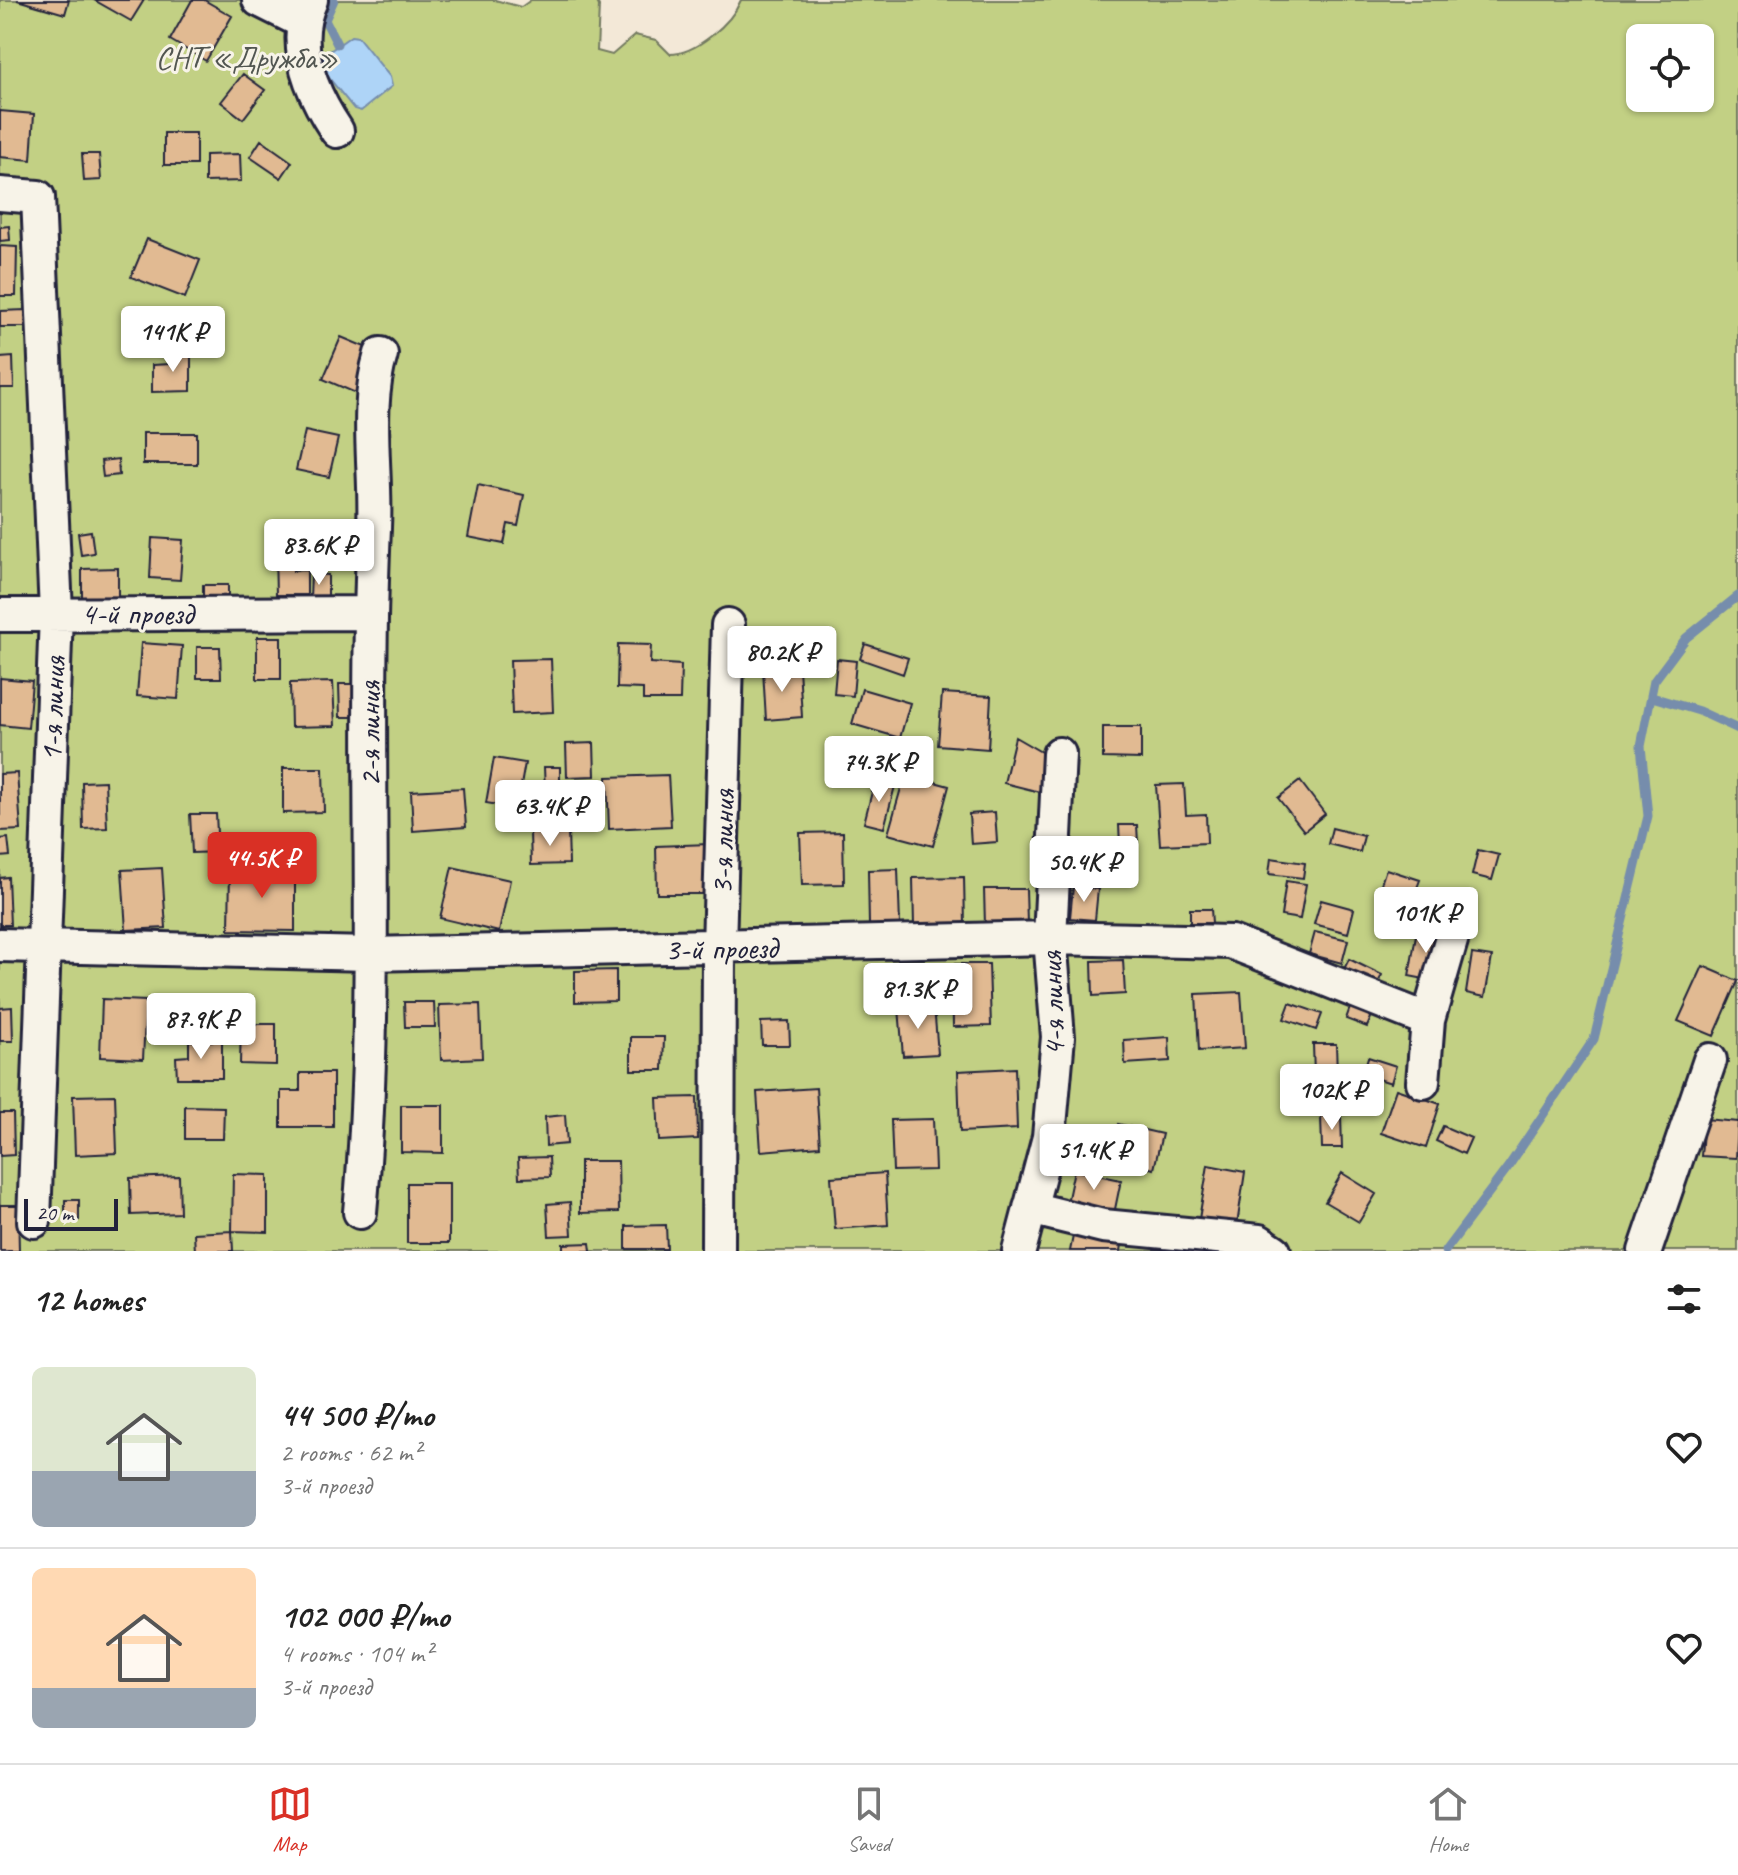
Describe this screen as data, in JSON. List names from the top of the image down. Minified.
{"streets":{"street":["4-й проезд","1-я линия","2-я линия","3-я линия","3-й проезд","4-я линия"]},"crossings":[["4-й проезд","1-я линия"],["4-й проезд","2-я линия"],["1-я линия","3-й проезд"],["2-я линия","3-й проезд"],["3-я линия","3-й проезд"],["3-й проезд","4-я линия"]],"parks":["СНТ «Дружба»"],"scale_bar":"20 m","page":{"price":["141K ₽","83.6K ₽","80.2K ₽","74.3K ₽","63.4K ₽","44.5K ₽","50.4K ₽","101K ₽","81.3K ₽","87.9K ₽","102K ₽","51.4K ₽"],"scale":"20 m","heading":"12 homes","list":[{"name":"44 500 ₽/mo","note":"2 rooms · 62 m² · 3-й проезд"},{"name":"102 000 ₽/mo","note":"4 rooms · 104 m² · 3-й проезд"}],"tabs":["Map","Saved","Home"]}}
